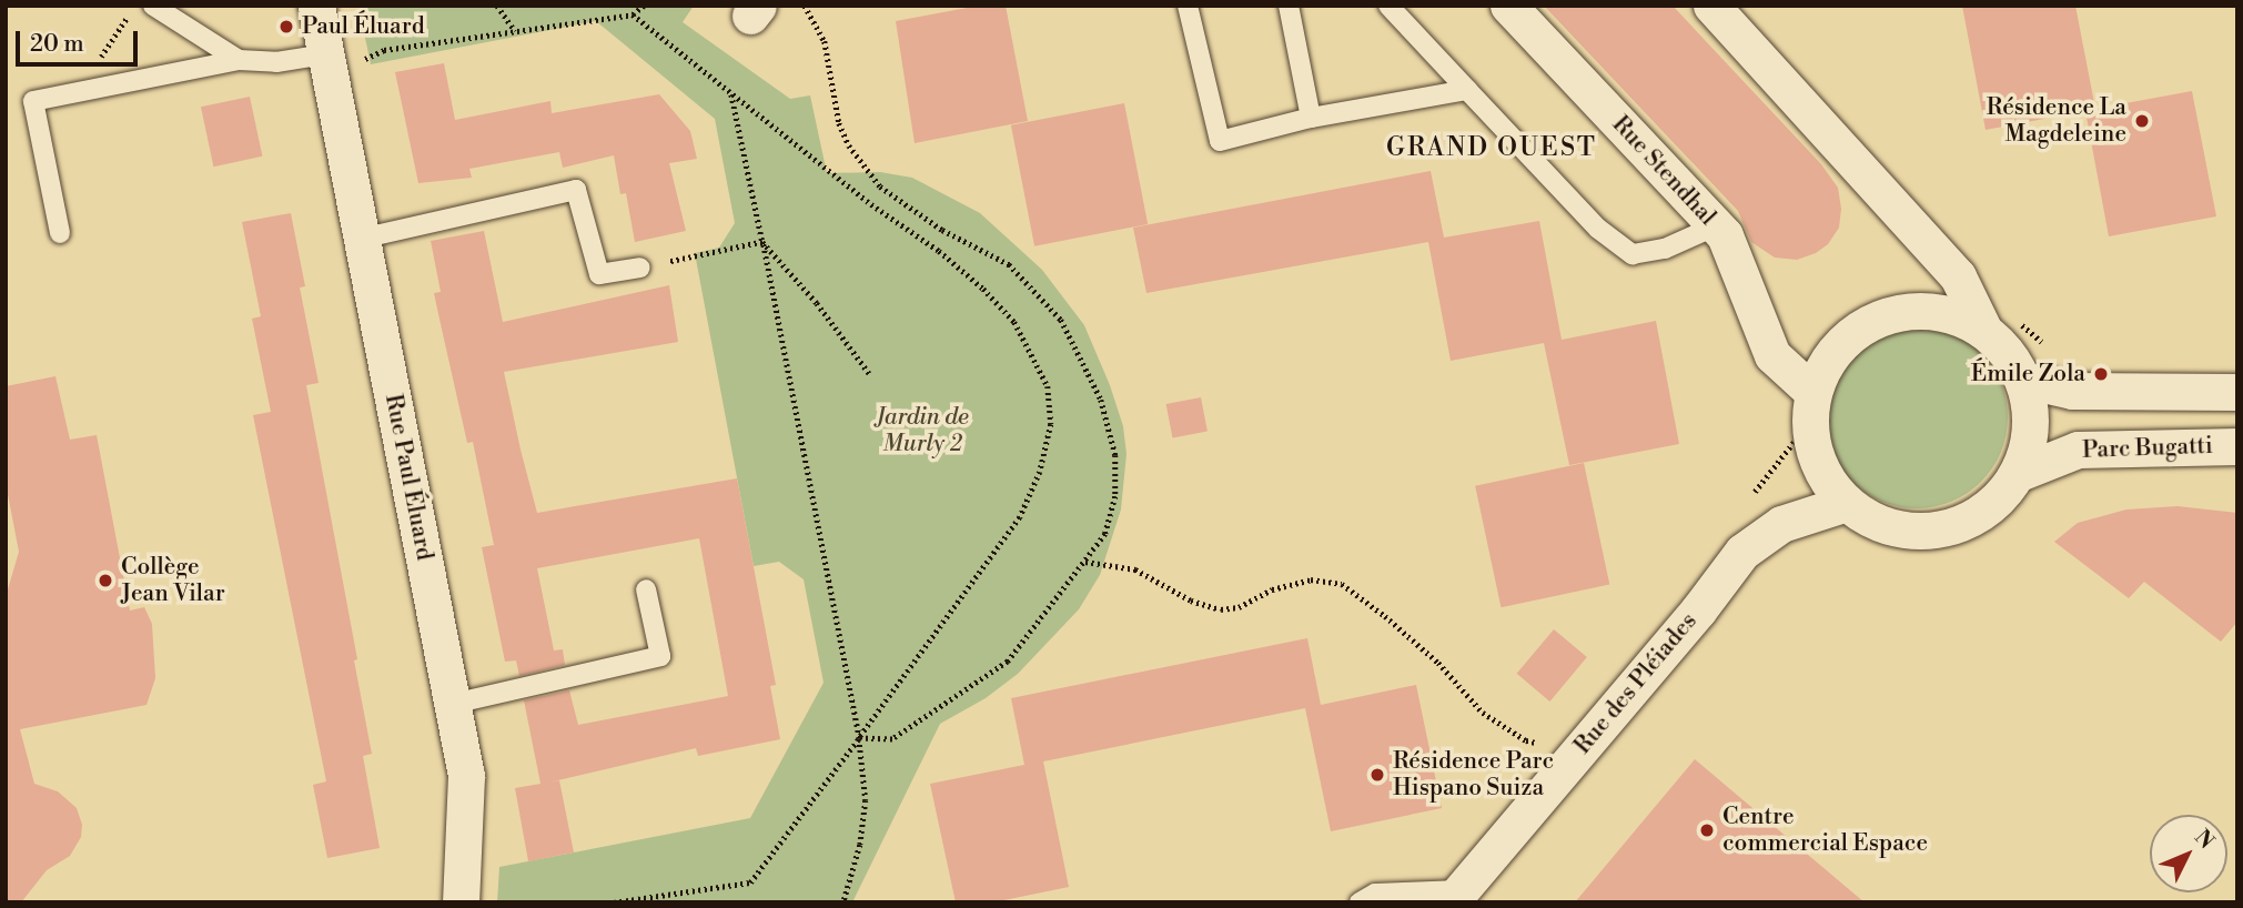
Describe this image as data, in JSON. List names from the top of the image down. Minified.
{"streets":{"street":["Rue Stendhal","Parc Bugatti","Rue Paul Éluard","Rue des Pléiades"]},"crossings":[["Rue Stendhal","Parc Bugatti"],["Rue Stendhal","Rue des Pléiades"],["Parc Bugatti","Rue des Pléiades"]],"districts":["GRAND OUEST"],"parks":["Jardin de Murly 2"],"places":["Paul Éluard","Résidence La Magdeleine","Émile Zola","Collège Jean Vilar","Résidence Parc Hispano Suiza","Centre commercial Espace"],"scale_bar":"20 m","north":"top right"}
